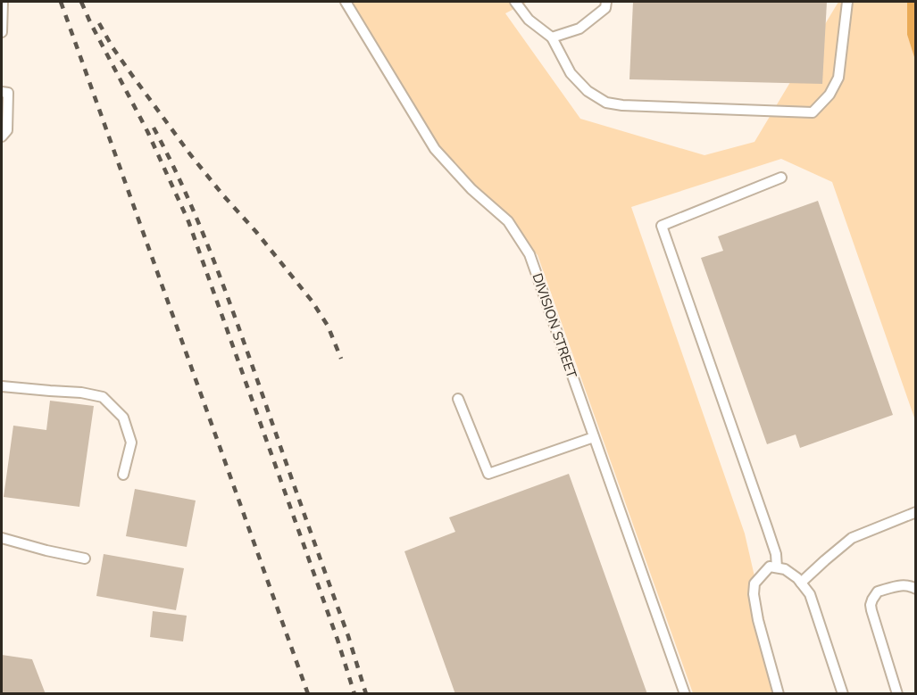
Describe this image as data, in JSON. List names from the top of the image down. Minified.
{"streets":{"lane":["DIVISION STREET"]}}
